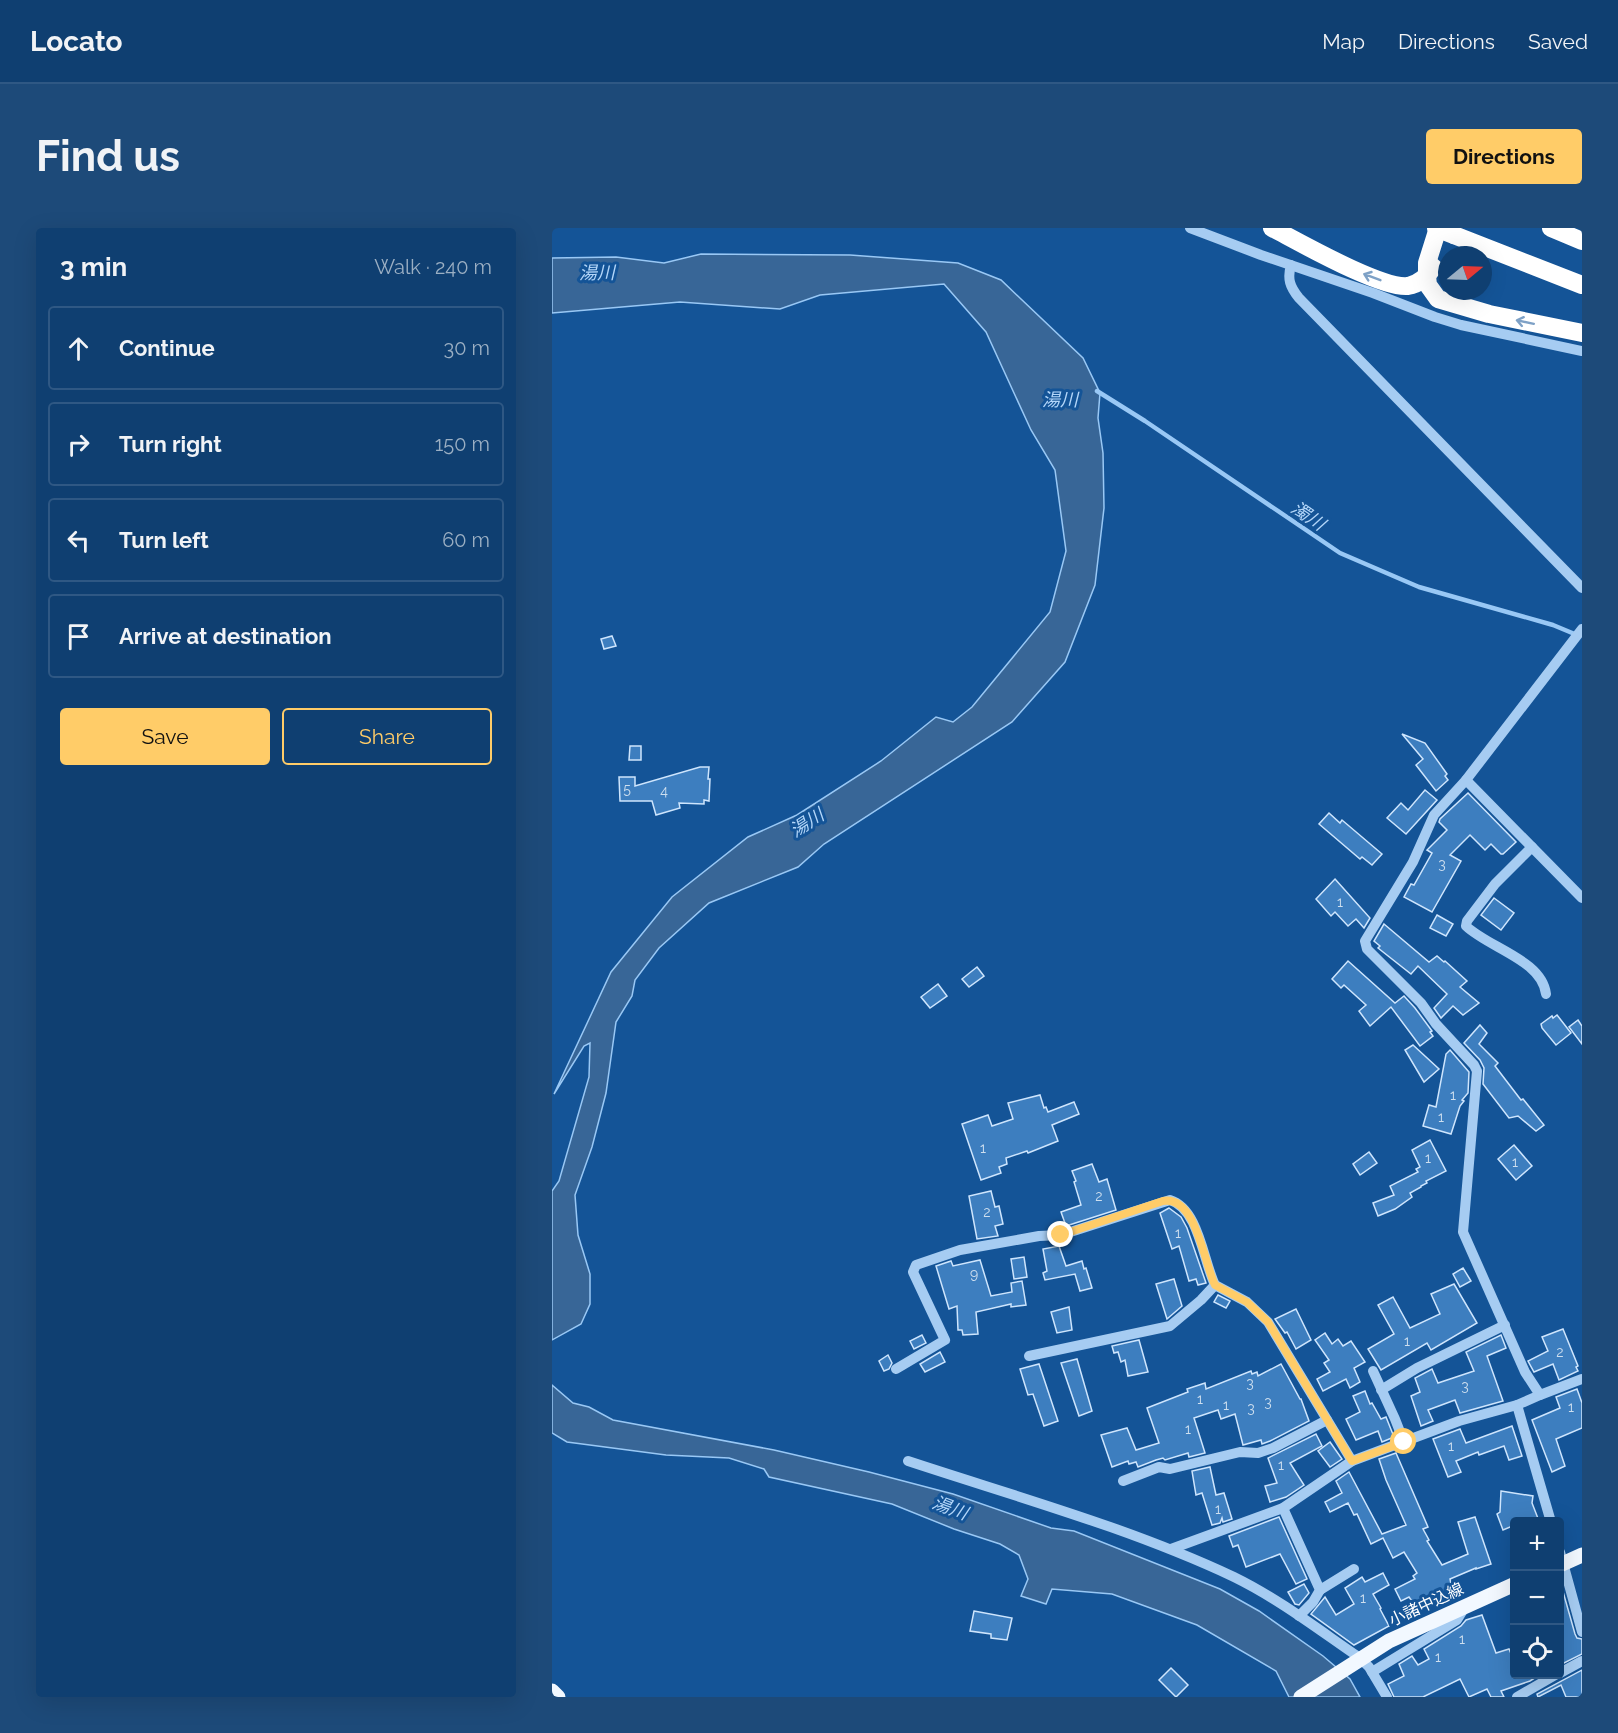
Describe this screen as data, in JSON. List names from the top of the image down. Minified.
{"streets":{"main road":["小諸中込線"]},"water":["湯川","濁川"],"house_numbers":["5","4","3","1","1","1","1","1","1","2","2","1","9","1","2","3","3","1","3","1","1","3","1","1","1","1","1","1","1"],"north":"right","page":{"header":"Locato","nav":["Map","Directions","Saved"],"buttons":["Directions",["Save","Share"]],"title":"Find us","heading":["3 min","Walk · 240 m"],"list":[["Continue","30 m"],["Turn right","150 m"],["Turn left","60 m"],"Arrive at destination"],"map_buttons":["+","−"]}}
